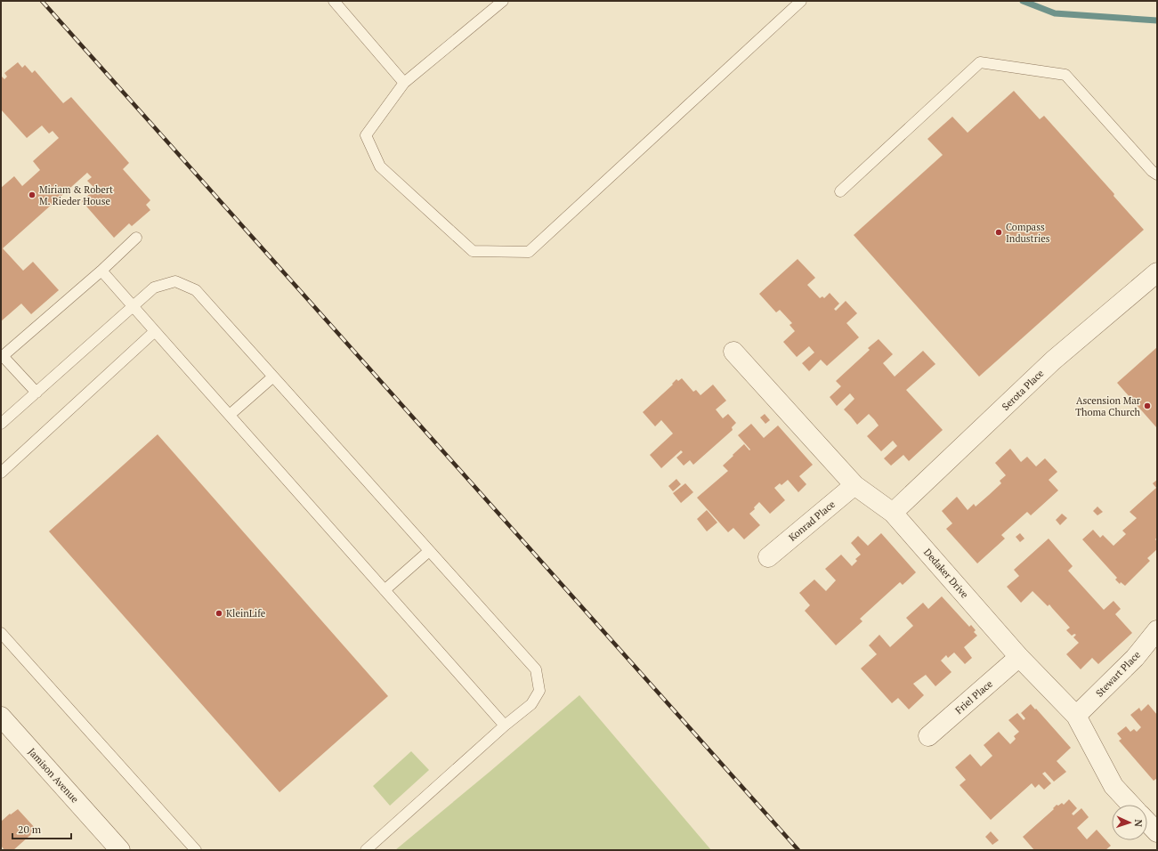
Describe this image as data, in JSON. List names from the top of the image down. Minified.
{"streets":{"street":["Serota Place","Konrad Place","Dedaker Drive","Stewart Place","Friel Place","Jamison Avenue"]},"crossings":[["Serota Place","Dedaker Drive"],["Konrad Place","Dedaker Drive"],["Dedaker Drive","Stewart Place"],["Dedaker Drive","Friel Place"]],"places":["Miriam & Robert M. Rieder House","Compass Industries","Ascension Mar Thoma Church","KleinLife"],"scale_bar":"20 m","north":"right"}
